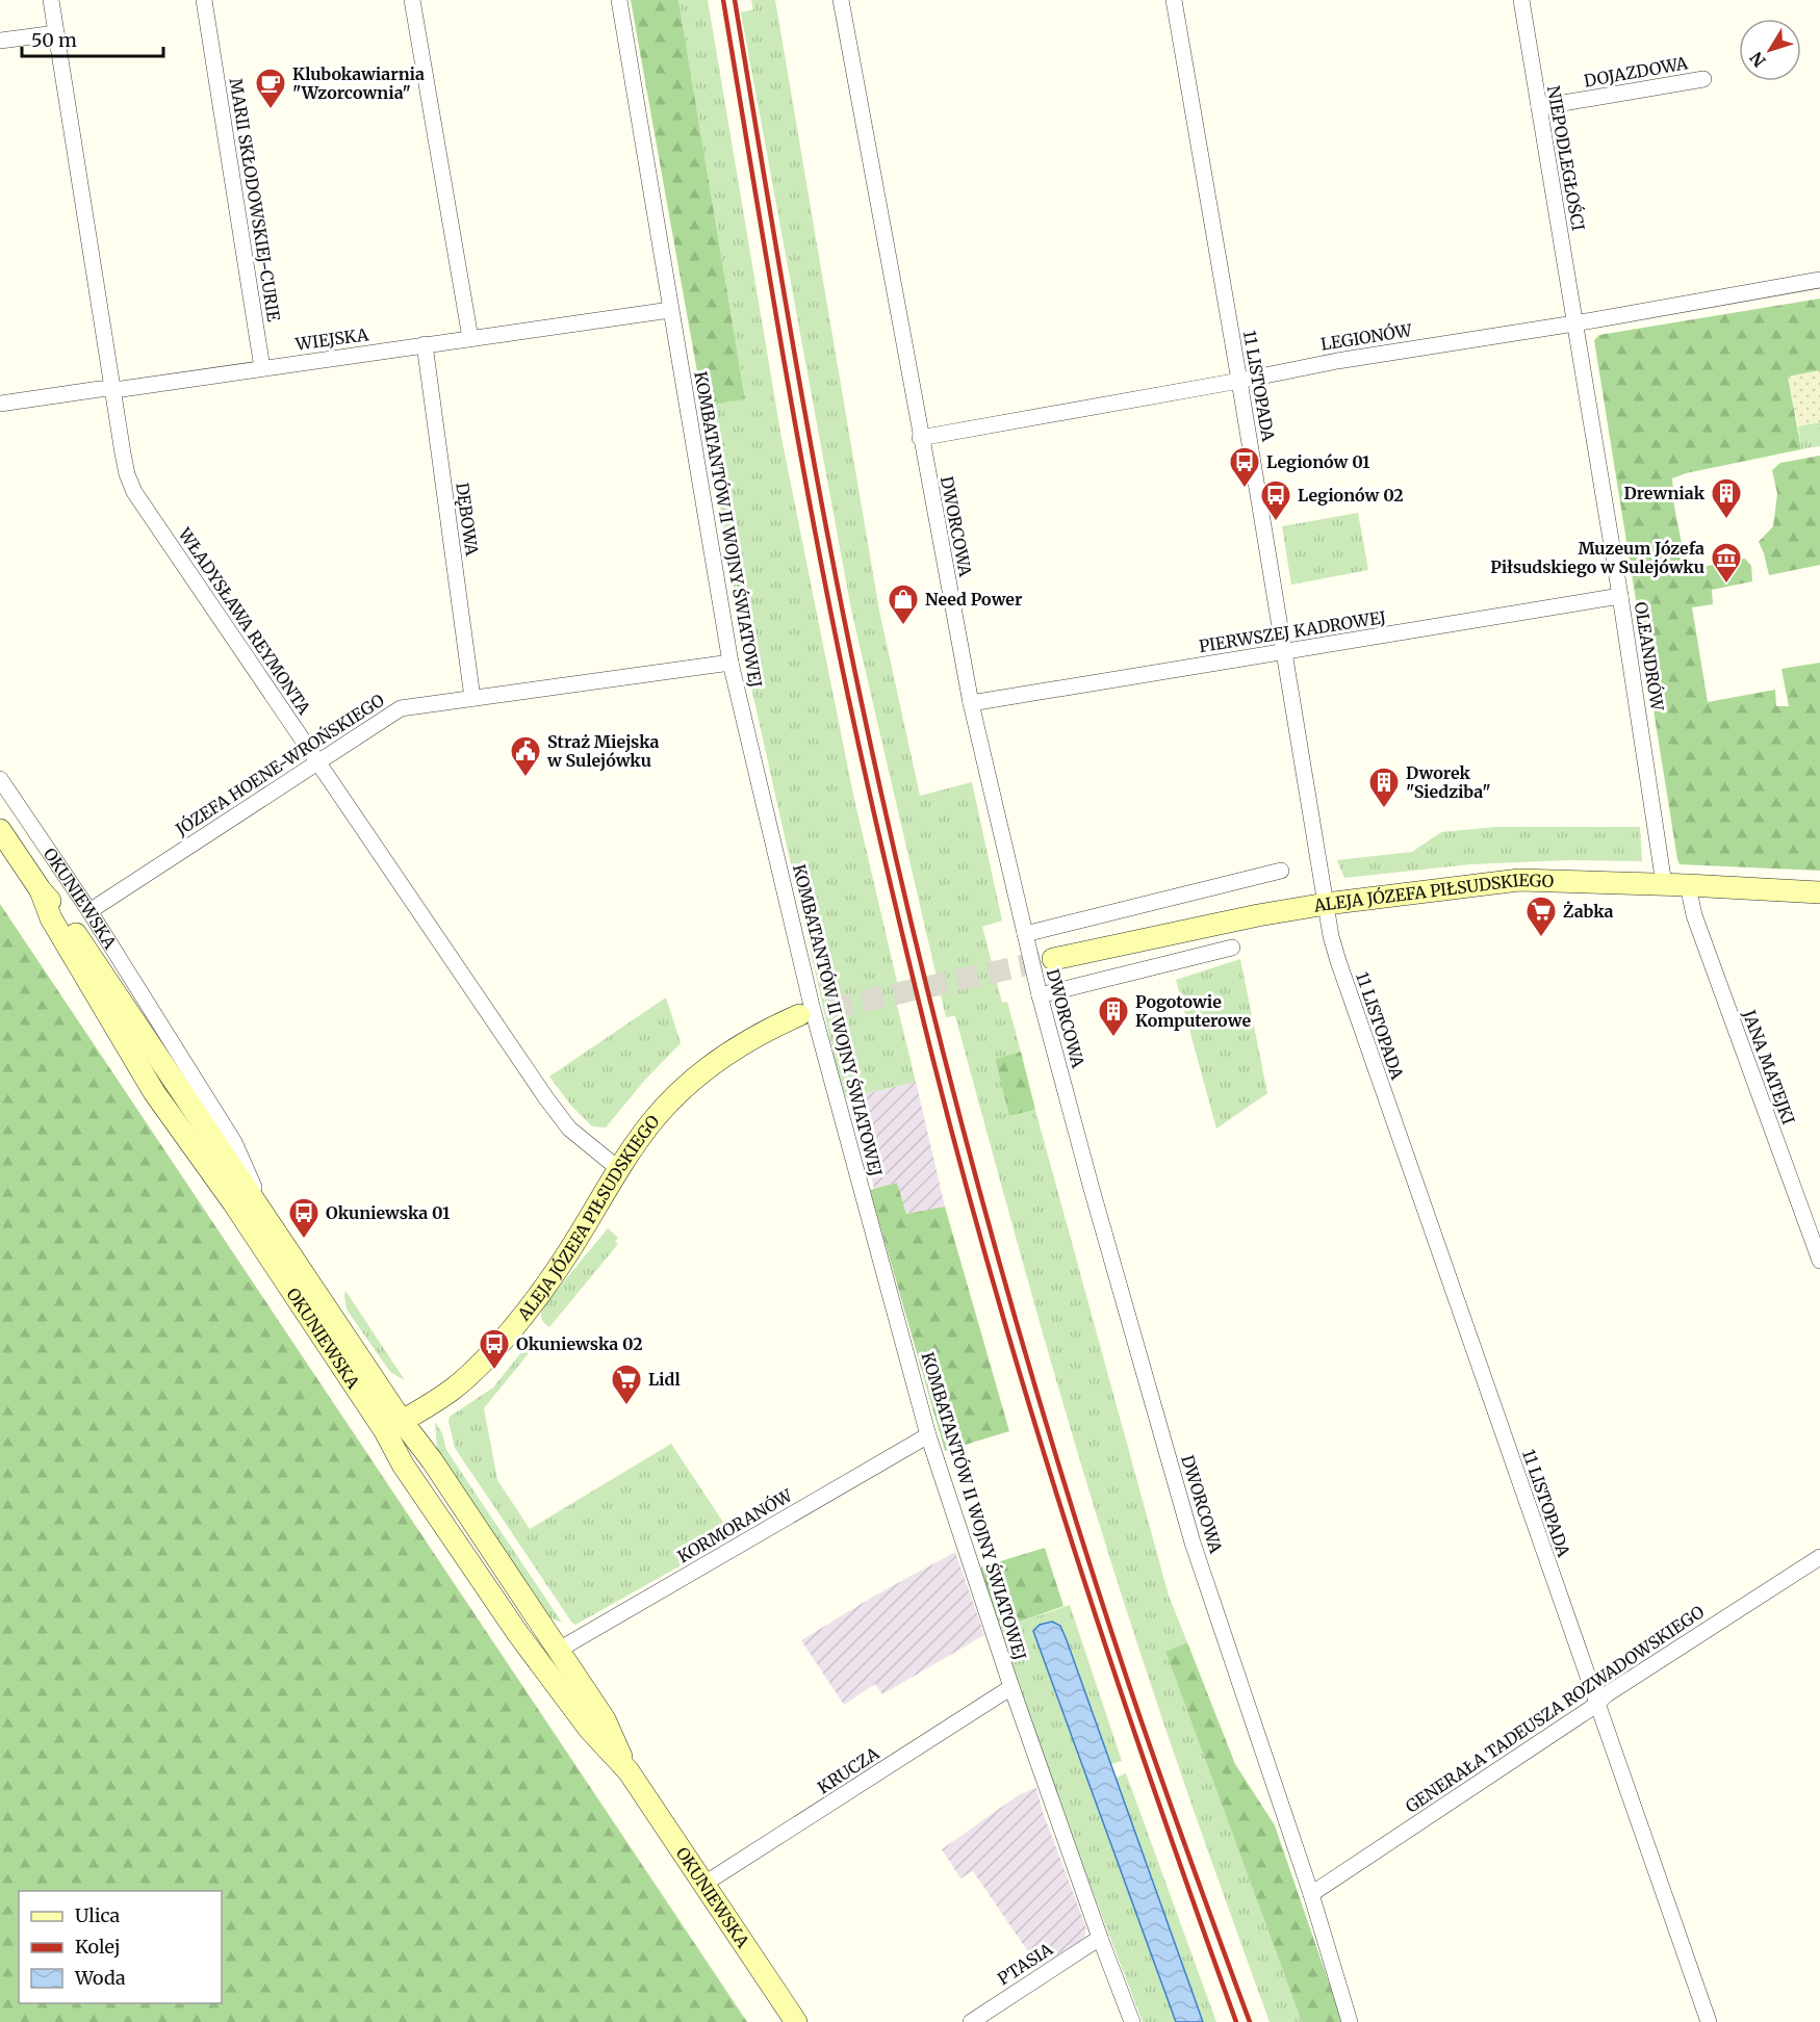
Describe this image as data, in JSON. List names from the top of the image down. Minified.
{"streets":{"main road":["ALEJA JÓZEFA PIŁSUDSKIEGO","OKUNIEWSKA"],"street":["DOJAZDOWA","NIEPODLEGŁOŚCI","MARII SKŁODOWSKIEJ-CURIE","LEGIONÓW","WIEJSKA","11 LISTOPADA","DĘBOWA","DWORCOWA","KOMBATANTÓW II WOJNY ŚWIATOWEJ","WŁADYSŁAWA REYMONTA","PIERWSZEJ KADROWEJ","OLEANDRÓW","JÓZEFA HOENE-WROŃSKIEGO","JANA MATEJKI","KORMORANÓW","GENERAŁA TADEUSZA ROZWADOWSKIEGO","KRUCZA","PTASIA"]},"crossings":[["DOJAZDOWA","NIEPODLEGŁOŚCI"],["NIEPODLEGŁOŚCI","LEGIONÓW"],["NIEPODLEGŁOŚCI","OLEANDRÓW"],["MARII SKŁODOWSKIEJ-CURIE","WIEJSKA"],["LEGIONÓW","11 LISTOPADA"],["LEGIONÓW","DWORCOWA"],["LEGIONÓW","OLEANDRÓW"],["WIEJSKA","DĘBOWA"],["WIEJSKA","KOMBATANTÓW II WOJNY ŚWIATOWEJ"],["WIEJSKA","WŁADYSŁAWA REYMONTA"],["11 LISTOPADA","PIERWSZEJ KADROWEJ"],["11 LISTOPADA","ALEJA JÓZEFA PIŁSUDSKIEGO"],["11 LISTOPADA","GENERAŁA TADEUSZA ROZWADOWSKIEGO"],["DĘBOWA","JÓZEFA HOENE-WROŃSKIEGO"],["DWORCOWA","PIERWSZEJ KADROWEJ"],["DWORCOWA","GENERAŁA TADEUSZA ROZWADOWSKIEGO"],["KOMBATANTÓW II WOJNY ŚWIATOWEJ","JÓZEFA HOENE-WROŃSKIEGO"],["KOMBATANTÓW II WOJNY ŚWIATOWEJ","KORMORANÓW"],["KOMBATANTÓW II WOJNY ŚWIATOWEJ","KRUCZA"],["KOMBATANTÓW II WOJNY ŚWIATOWEJ","PTASIA"],["WŁADYSŁAWA REYMONTA","JÓZEFA HOENE-WROŃSKIEGO"],["WŁADYSŁAWA REYMONTA","ALEJA JÓZEFA PIŁSUDSKIEGO"],["PIERWSZEJ KADROWEJ","OLEANDRÓW"],["OLEANDRÓW","ALEJA JÓZEFA PIŁSUDSKIEGO"],["JÓZEFA HOENE-WROŃSKIEGO","OKUNIEWSKA"],["ALEJA JÓZEFA PIŁSUDSKIEGO","OKUNIEWSKA"],["ALEJA JÓZEFA PIŁSUDSKIEGO","JANA MATEJKI"],["OKUNIEWSKA","KORMORANÓW"],["OKUNIEWSKA","KRUCZA"]],"places":{"cafe":["Klubokawiarnia \"Wzorcownia\""],"bus stop":["Legionów 01","Legionów 02","Okuniewska 01","Okuniewska 02"],"building":["Drewniak","Dworek \"Siedziba\"","Pogotowie Komputerowe"],"museum":["Muzeum Józefa Piłsudskiego w Sulejówku"],"shop":["Need Power"],"public building":["Straż Miejska w Sulejówku"],"supermarket":["Żabka","Lidl"]},"legend":["Ulica","Kolej","Woda"],"scale_bar":"50 m","north":"bottom left"}
